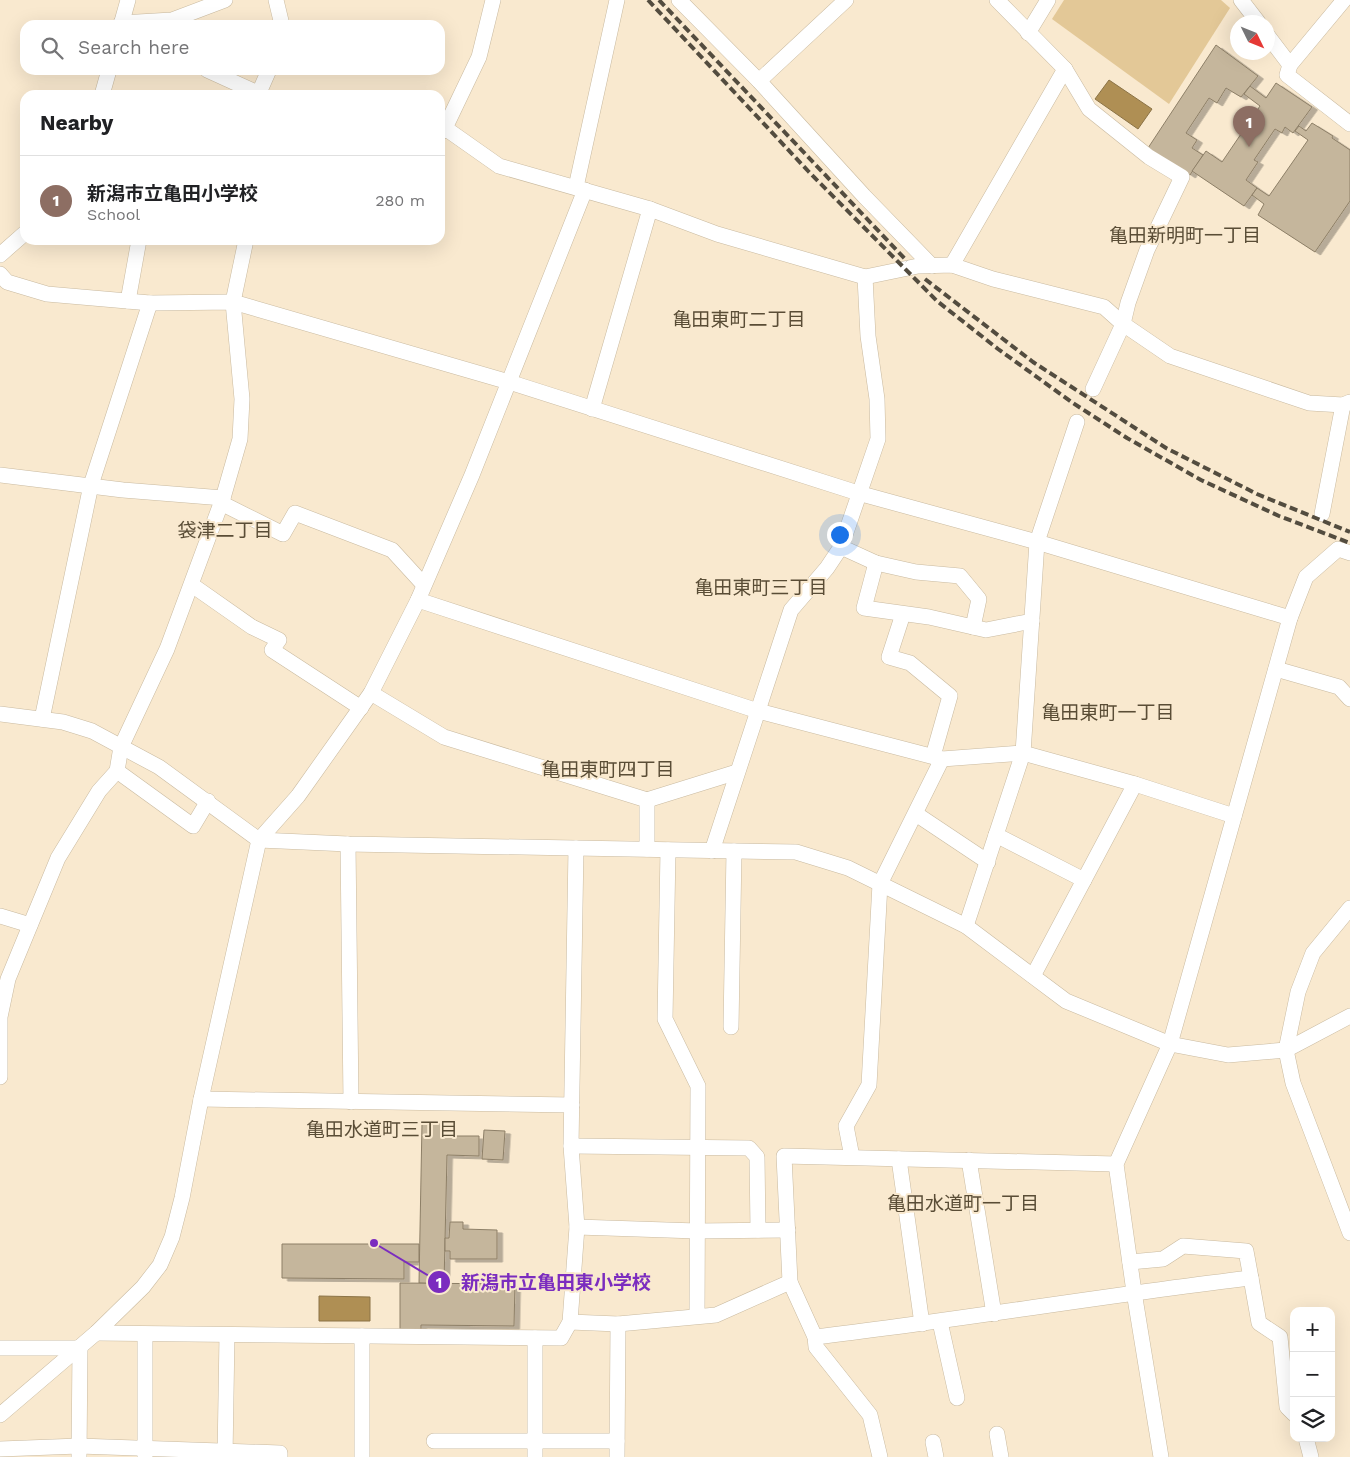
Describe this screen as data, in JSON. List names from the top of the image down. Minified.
{"districts":["亀田新明町一丁目","亀田東町二丁目","袋津二丁目","亀田東町三丁目","亀田東町一丁目","亀田東町四丁目","亀田水道町三丁目","亀田水道町一丁目"],"places":["新潟市立亀田東小学校"],"north":"bottom right","page":{"search":"Search here","heading":"Nearby","pins":"1","list":[{"mark":"1","name":"新潟市立亀田小学校","note":"School","value":"280 m"}],"map_buttons":["+","−"]}}
